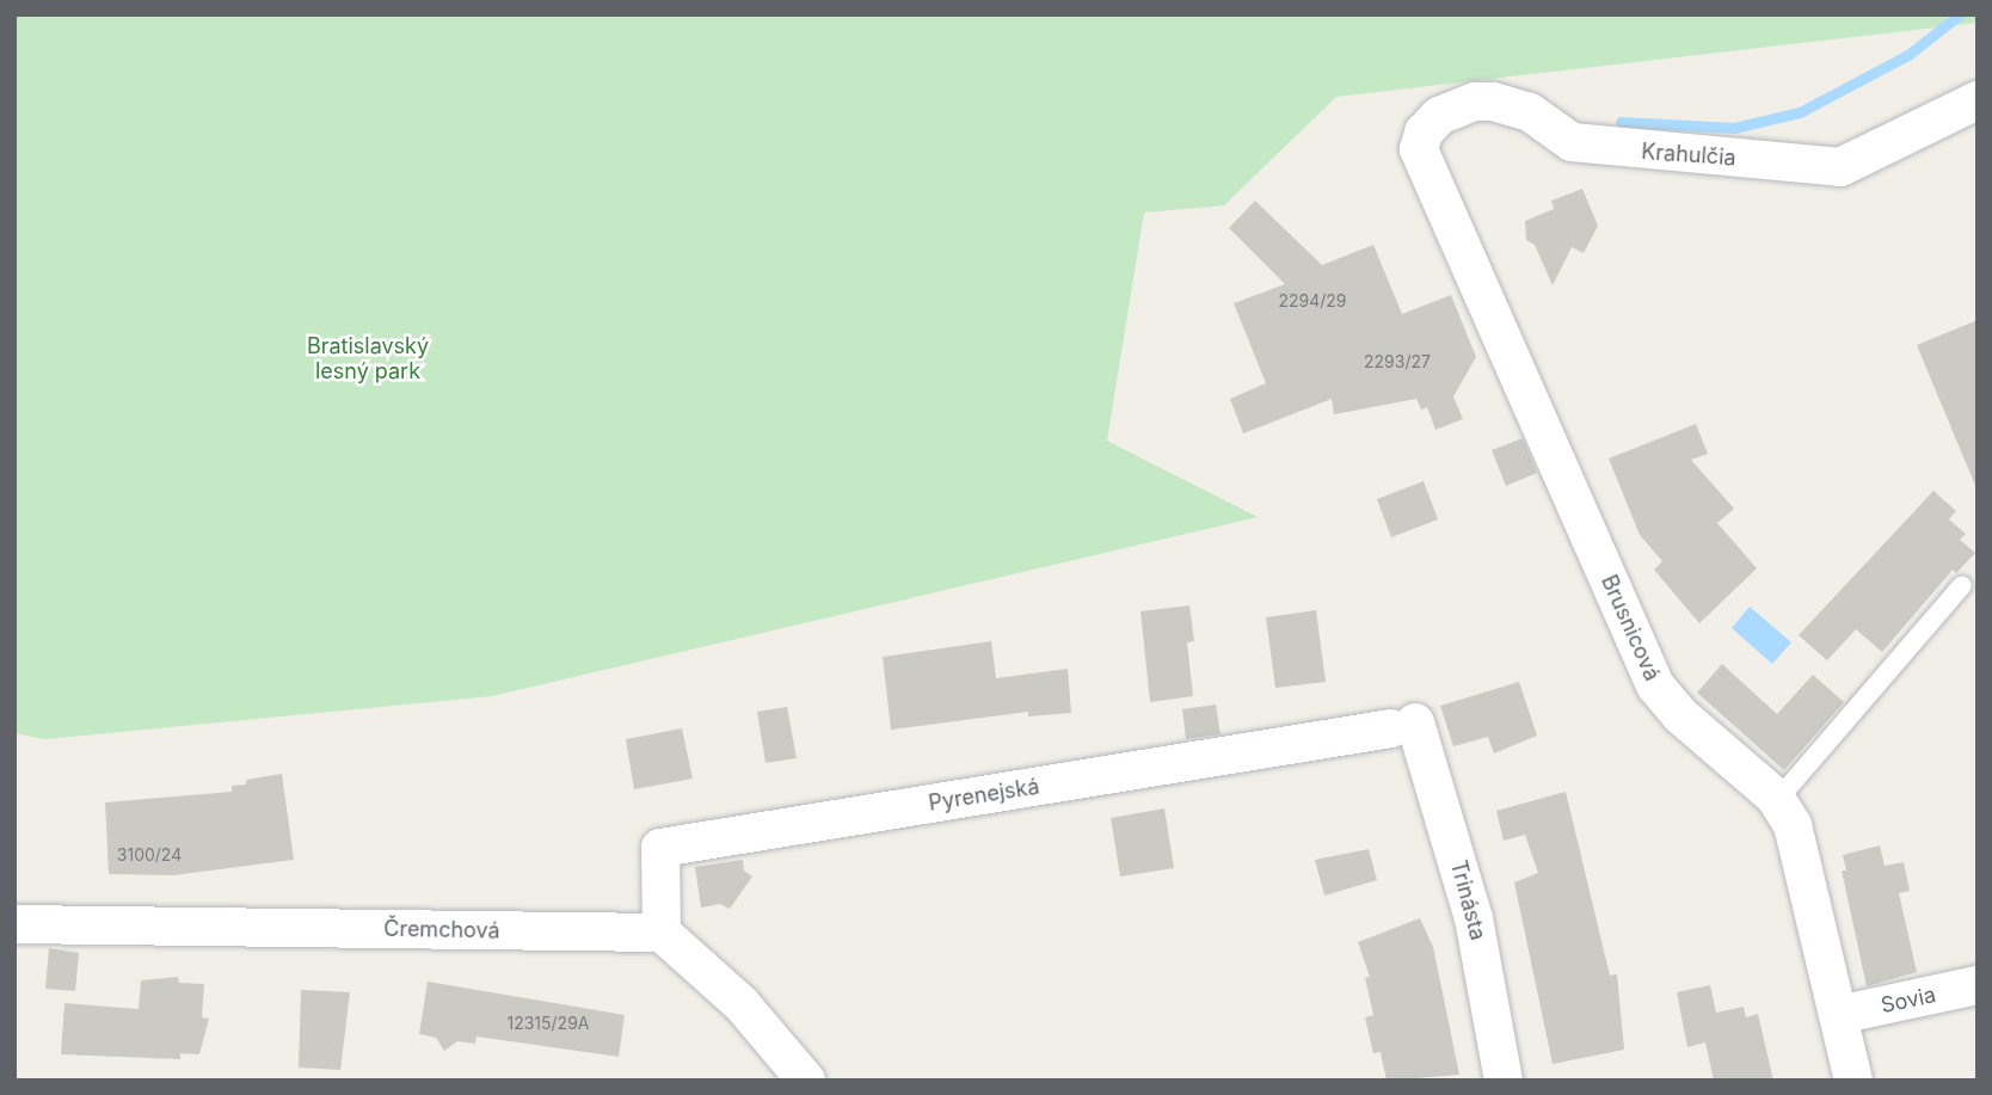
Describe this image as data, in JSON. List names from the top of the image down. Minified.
{"streets":{"street":["Krahulčia","Brusnicová","Pyrenejská","Trinásta","Čremchová","Sovia"]},"crossings":[["Krahulčia","Brusnicová"],["Brusnicová","Sovia"],["Pyrenejská","Trinásta"],["Pyrenejská","Čremchová"]],"parks":["Bratislavský lesný park"],"house_numbers":["2294/29","2293/27","3100/24","12315/29A"]}
